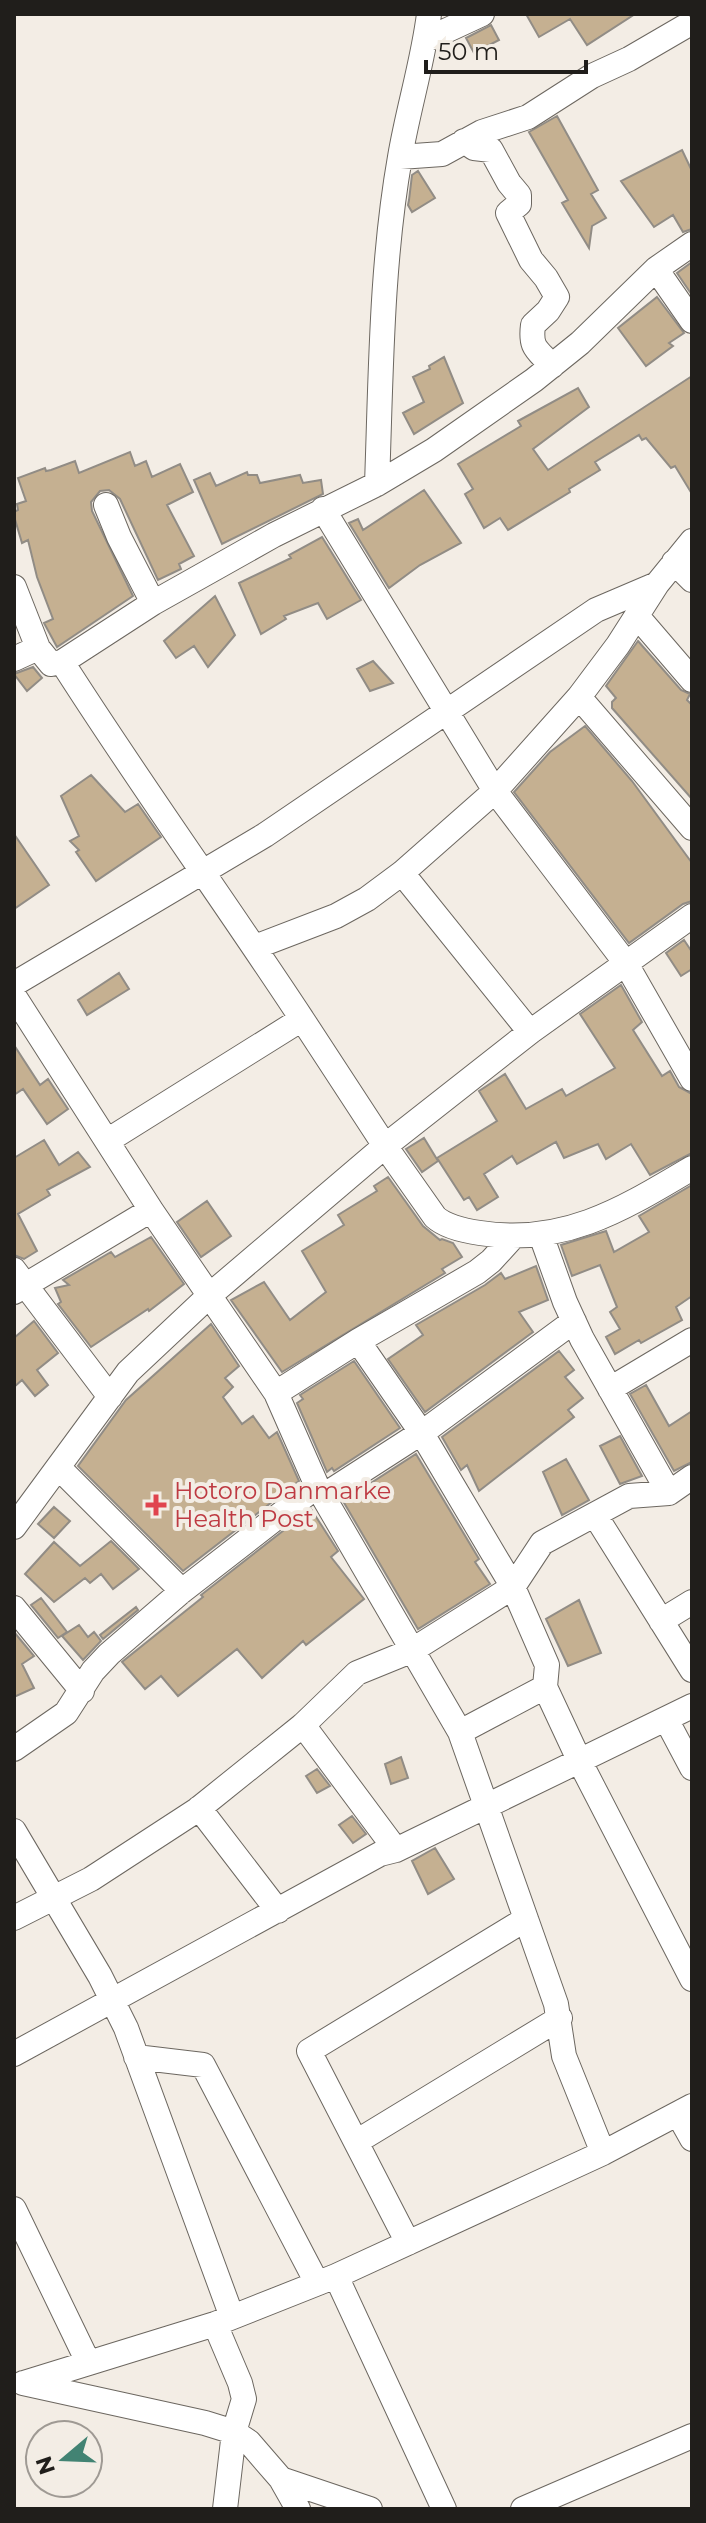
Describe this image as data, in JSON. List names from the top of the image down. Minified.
{"places":{"health":["Hotoro Danmarke Health Post"]},"scale_bar":"50 m","north":"left"}
